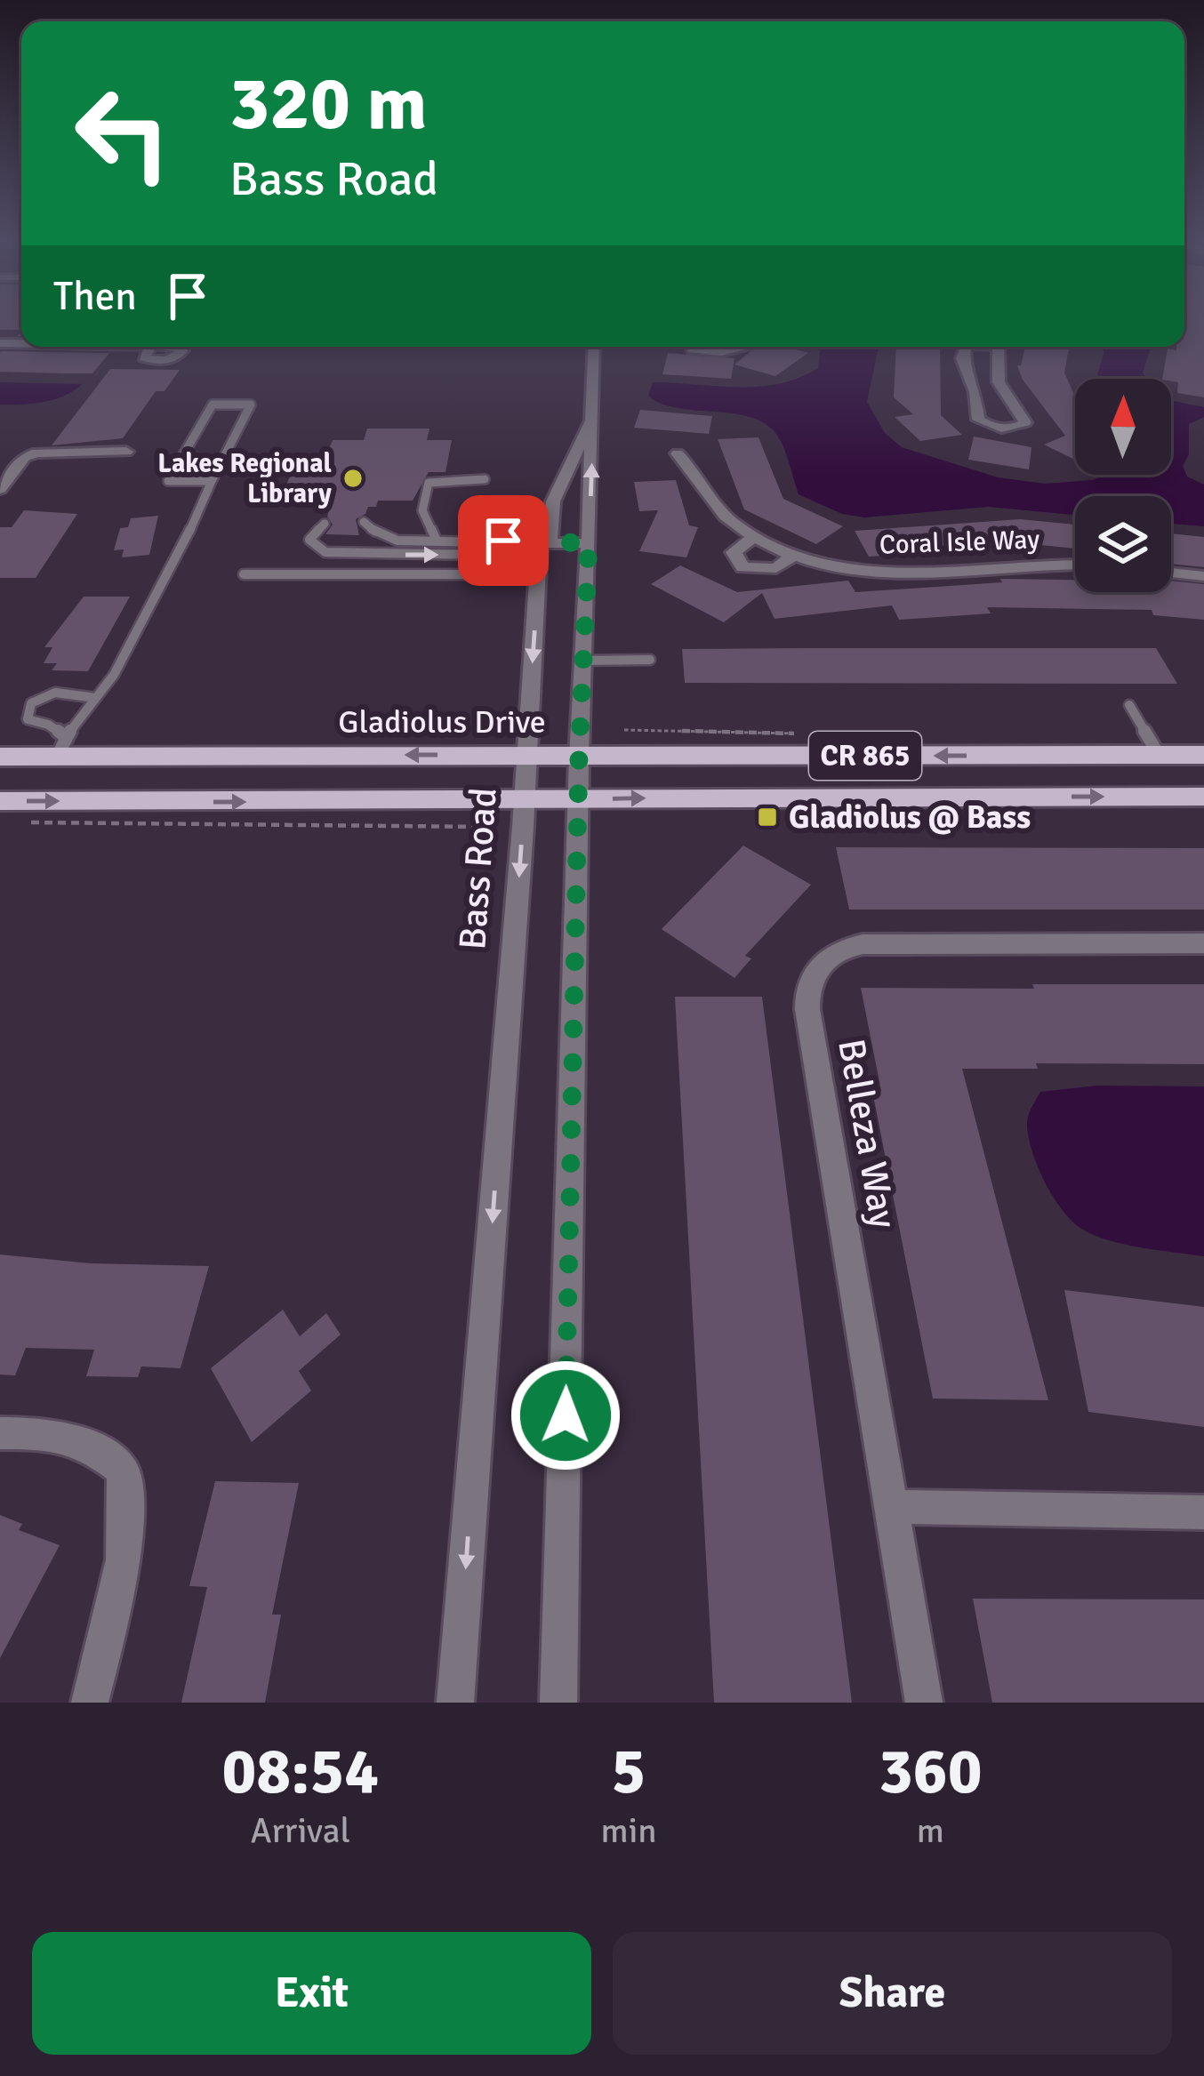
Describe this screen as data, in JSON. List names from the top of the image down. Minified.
{"streets":{"main road":["Gladiolus Drive","CR 865"],"street":["Coral Isle Way","Bass Road","Belleza Way"]},"crossings":[["Gladiolus Drive","Bass Road"],["CR 865","Bass Road"]],"places":{"other":["Lakes Regional Library"],"transit":["Gladiolus @ Bass"]},"north":"top","page":{"turn":["320 m","Bass Road"],"then":"Then","eta":["08:54","Arrival","5","min","360","m"],"buttons":["Exit","Share"]}}
